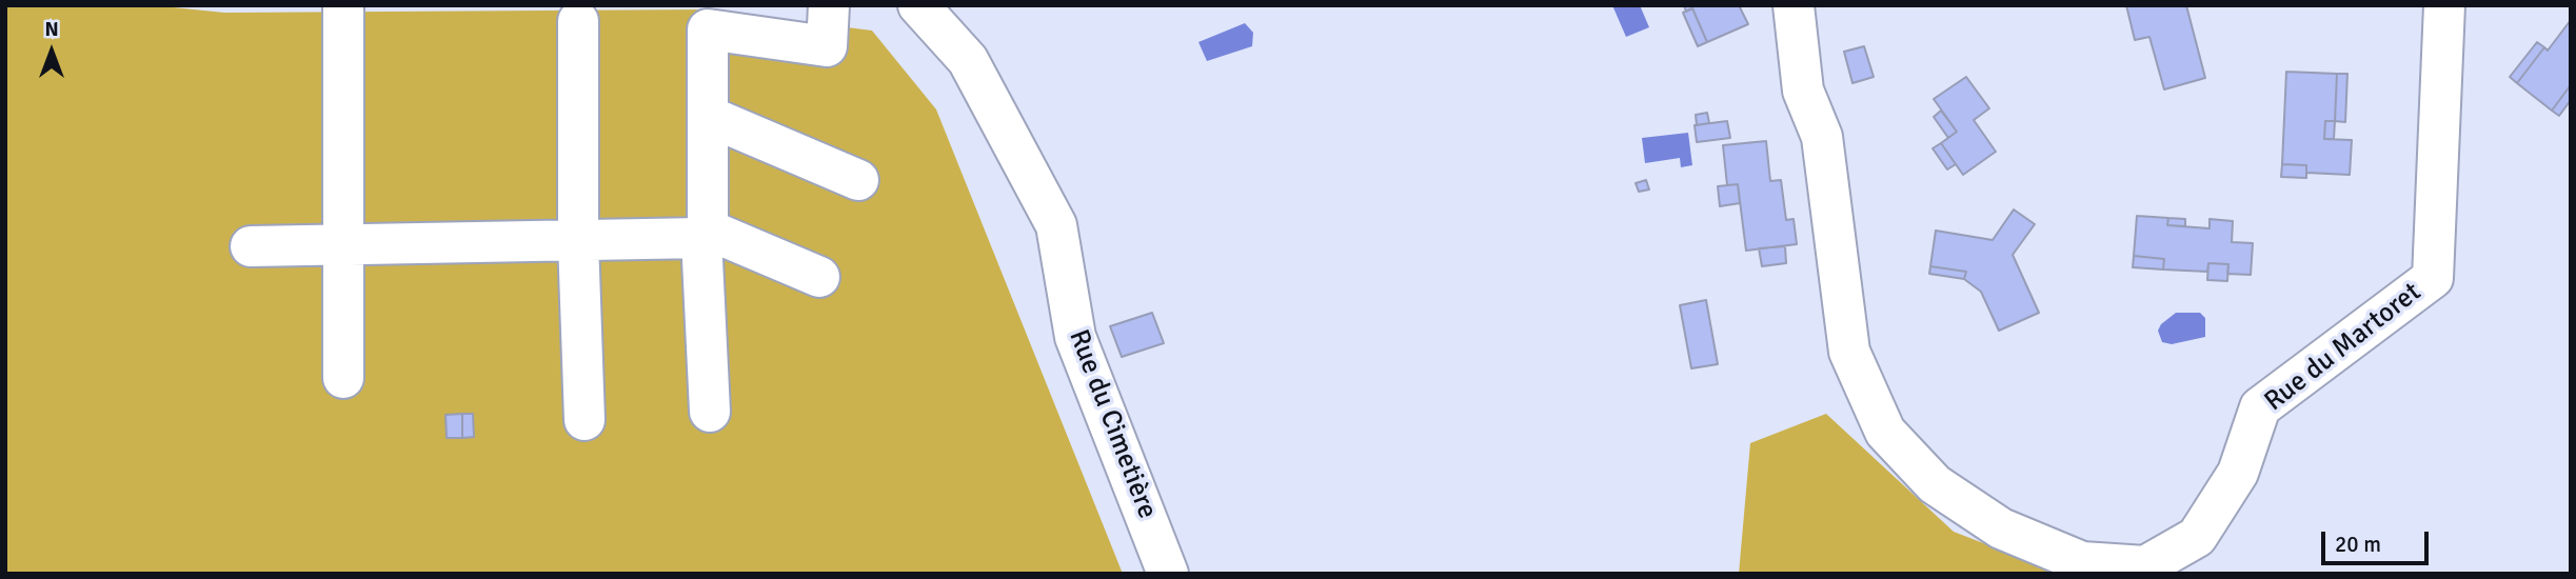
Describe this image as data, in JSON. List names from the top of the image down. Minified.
{"streets":{"street":["Rue du Martoret","Rue du Cimetière"]},"scale_bar":"20 m","north":"top"}
